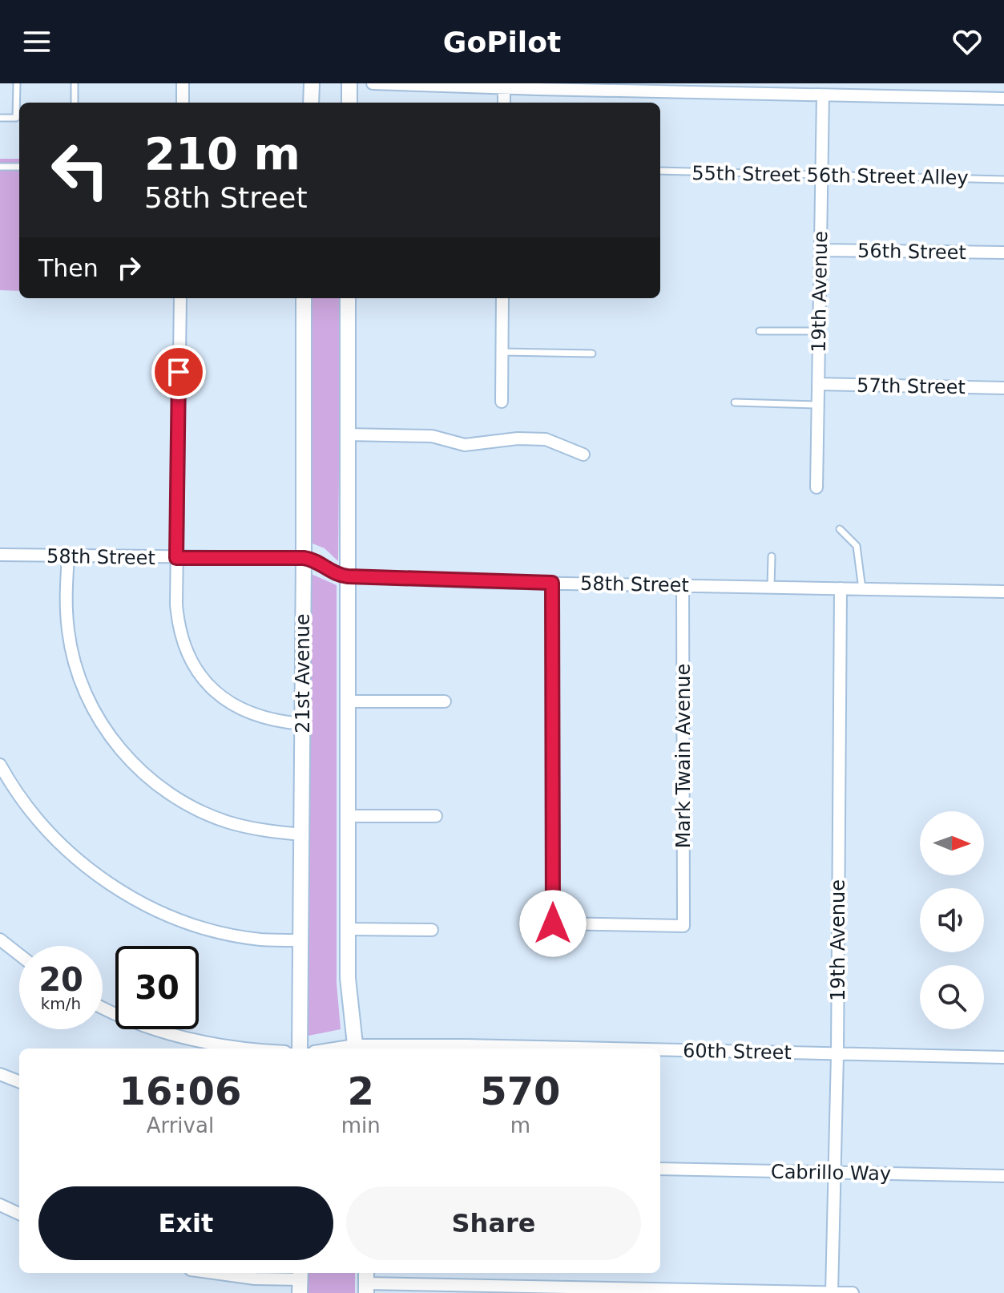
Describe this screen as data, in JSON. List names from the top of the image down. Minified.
{"streets":{"street":["56th Street","19th Avenue","57th Street","58th Street","21st Avenue","Mark Twain Avenue","60th Street","Cabrillo Way"],"lane":["55th Street 56th Street Alley"]},"crossings":[["55th Street 56th Street Alley","19th Avenue"],["56th Street","19th Avenue"],["19th Avenue","57th Street"],["19th Avenue","58th Street"],["19th Avenue","60th Street"],["19th Avenue","Cabrillo Way"],["58th Street","21st Avenue"],["58th Street","Mark Twain Avenue"]],"north":"right","page":{"header":"GoPilot","turn":["210 m","58th Street"],"then":"Then","speed":"20 km/h","limit":"30","eta":["16:06","Arrival","2","min","570","m"],"buttons":["Exit","Share"]}}
